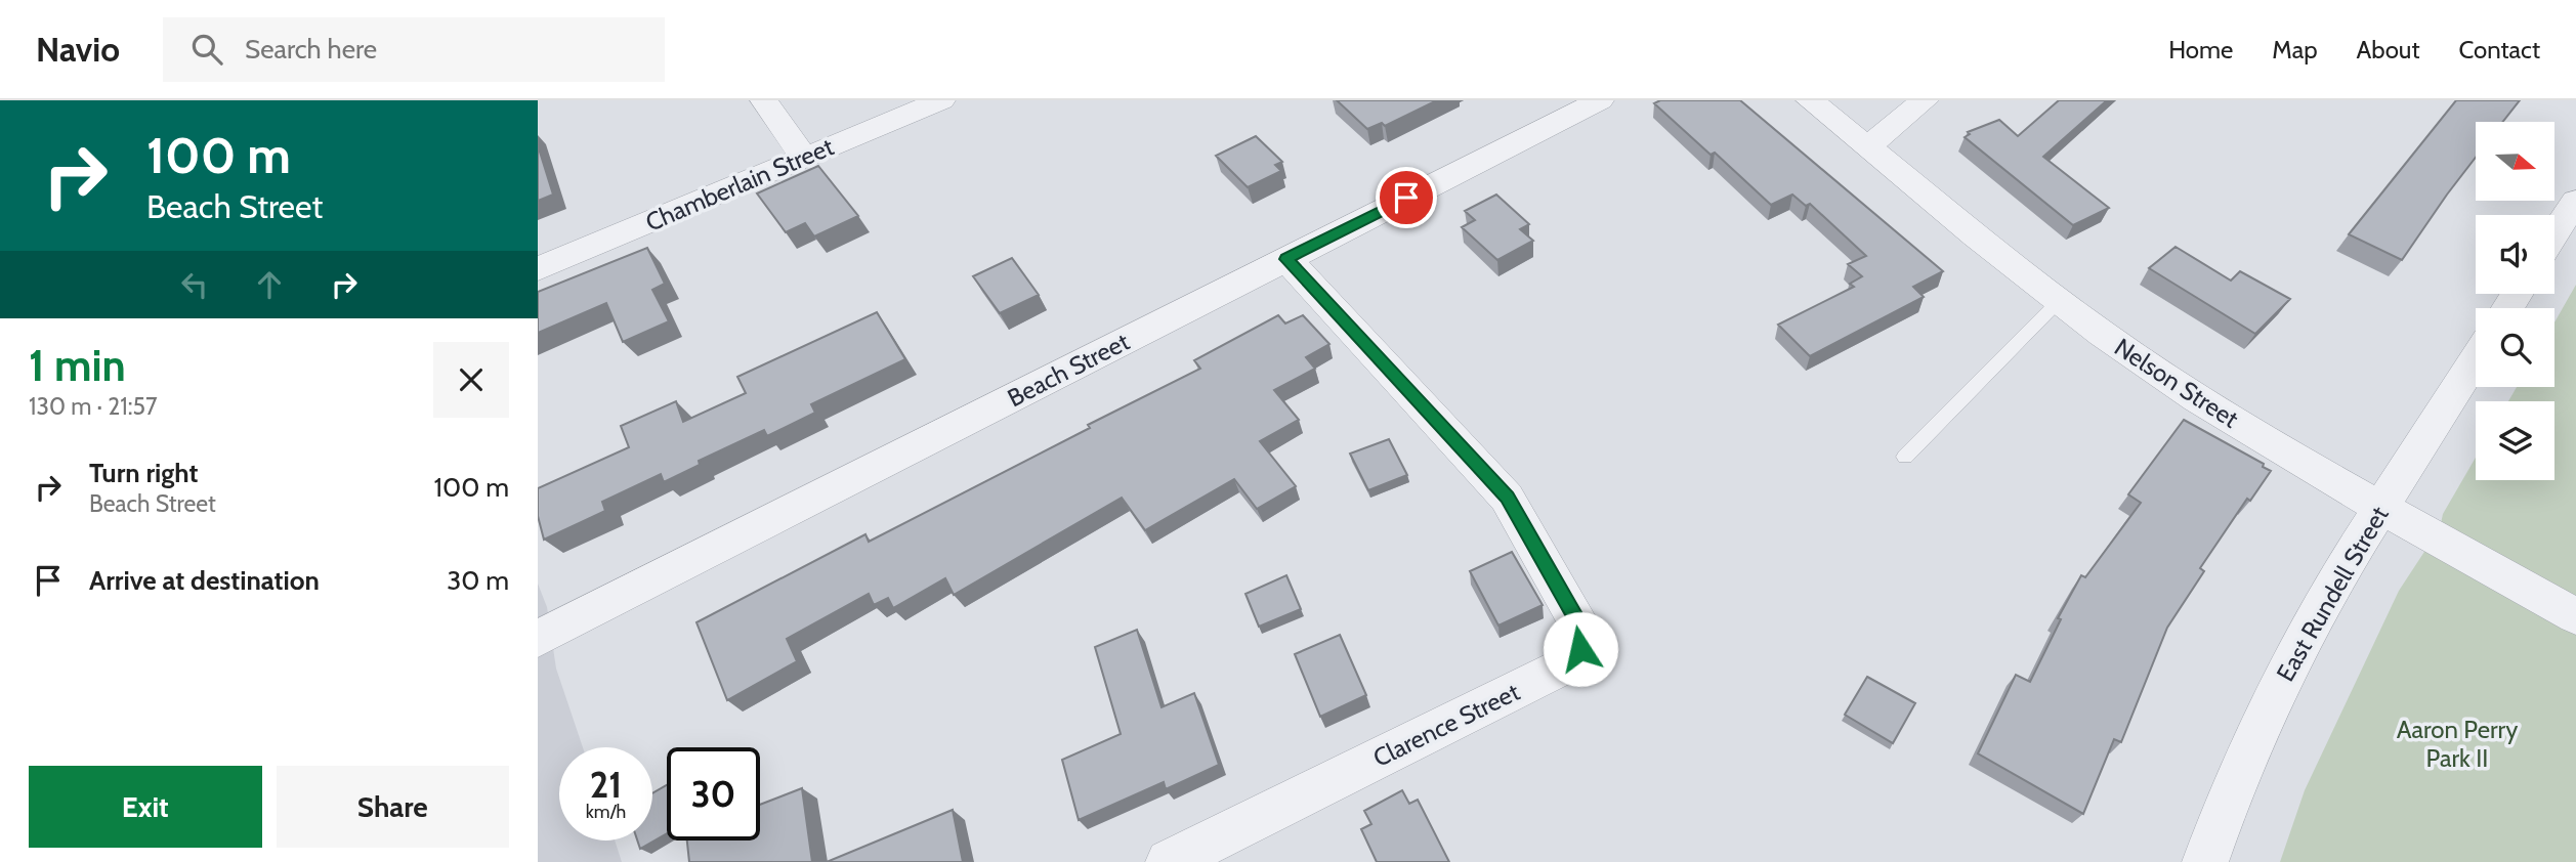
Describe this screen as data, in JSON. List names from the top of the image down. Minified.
{"streets":{"street":["Chamberlain Street","Beach Street","Nelson Street","East Rundell Street","Clarence Street"]},"crossings":[["Beach Street","Clarence Street"],["Nelson Street","East Rundell Street"]],"parks":["Aaron Perry Park II"],"north":"right","page":{"header":"Navio","search":"Search here","nav":["Home","Map","About","Contact"],"turn":["100 m","Beach Street"],"heading":["1 min","130 m · 21:57"],"list":[{"name":"Turn right","note":"Beach Street","value":"100 m"},{"name":"Arrive at destination","value":"30 m"}],"speed":"21 km/h","limit":"30","buttons":["Exit","Share"]}}
